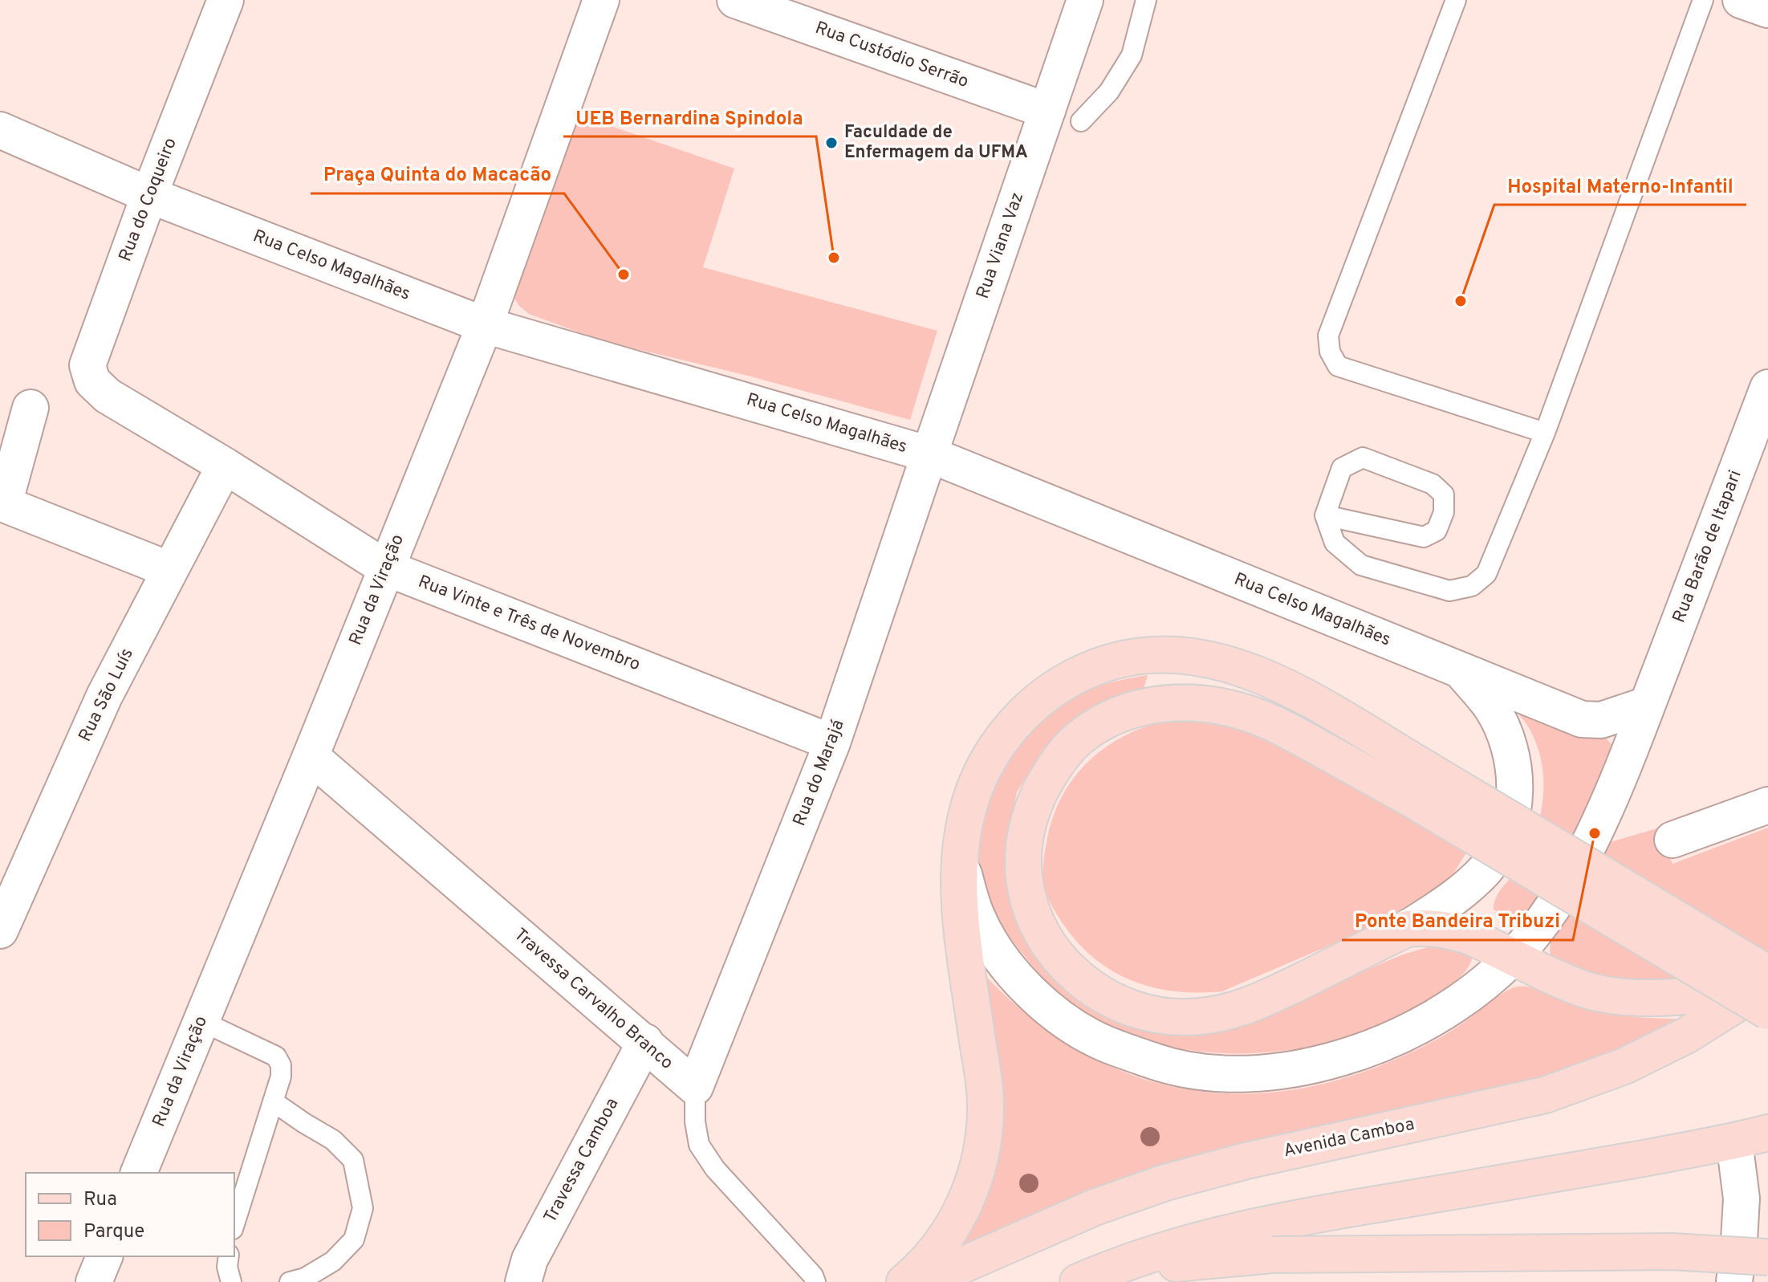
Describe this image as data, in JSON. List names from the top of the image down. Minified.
{"streets":{"main road":["Avenida Camboa"],"street":["Rua Custódio Serrão","Rua do Coqueiro","Rua Viana Vaz","Rua Celso Magalhães","Rua Barão de Itapari","Rua da Viração","Rua Vinte e Três de Novembro","Rua São Luís","Rua do Marajá","Travessa Carvalho Branco","Travessa Camboa"]},"crossings":[["Rua Custódio Serrão","Rua Viana Vaz"],["Rua do Coqueiro","Rua Celso Magalhães"],["Rua do Coqueiro","Rua Vinte e Três de Novembro"],["Rua Viana Vaz","Rua Celso Magalhães"],["Rua Viana Vaz","Rua do Marajá"],["Rua Celso Magalhães","Rua Barão de Itapari"],["Rua Celso Magalhães","Rua da Viração"],["Rua Celso Magalhães","Rua do Marajá"],["Rua da Viração","Rua Vinte e Três de Novembro"],["Rua da Viração","Travessa Carvalho Branco"],["Rua Vinte e Três de Novembro","Rua São Luís"],["Rua Vinte e Três de Novembro","Rua do Marajá"],["Rua do Marajá","Travessa Carvalho Branco"],["Travessa Carvalho Branco","Travessa Camboa"]],"places":["Faculdade de Enfermagem da UFMA","UEB Bernardina Spindola","Praça Quinta do Macacão","Hospital Materno-Infantil","Ponte Bandeira Tribuzi"],"legend":["Rua","Parque"]}
